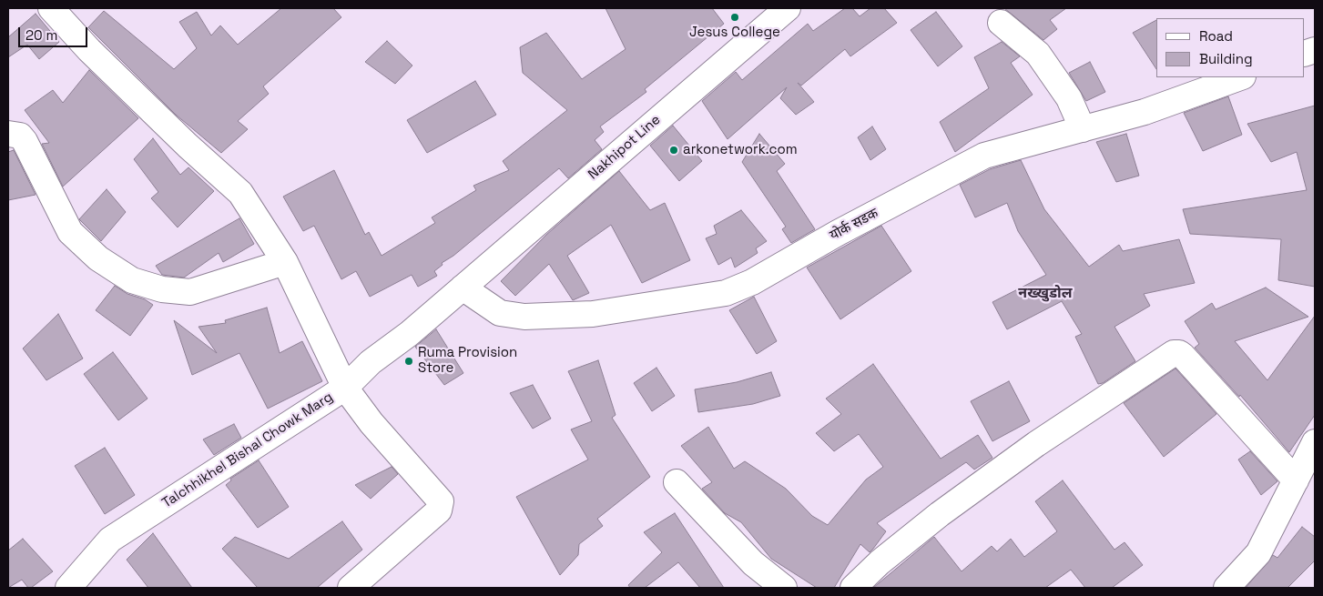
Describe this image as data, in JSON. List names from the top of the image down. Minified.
{"streets":{"street":["Nakhipot Line","योर्क सडक","Talchhikhel Bishal Chowk Marg"]},"crossings":[["Nakhipot Line","योर्क सडक"],["Nakhipot Line","Talchhikhel Bishal Chowk Marg"]],"districts":["नख्खुडोल"],"places":["Jesus College","arkonetwork.com","Ruma Provision Store"],"legend":["Road","Building"],"scale_bar":"20 m"}
